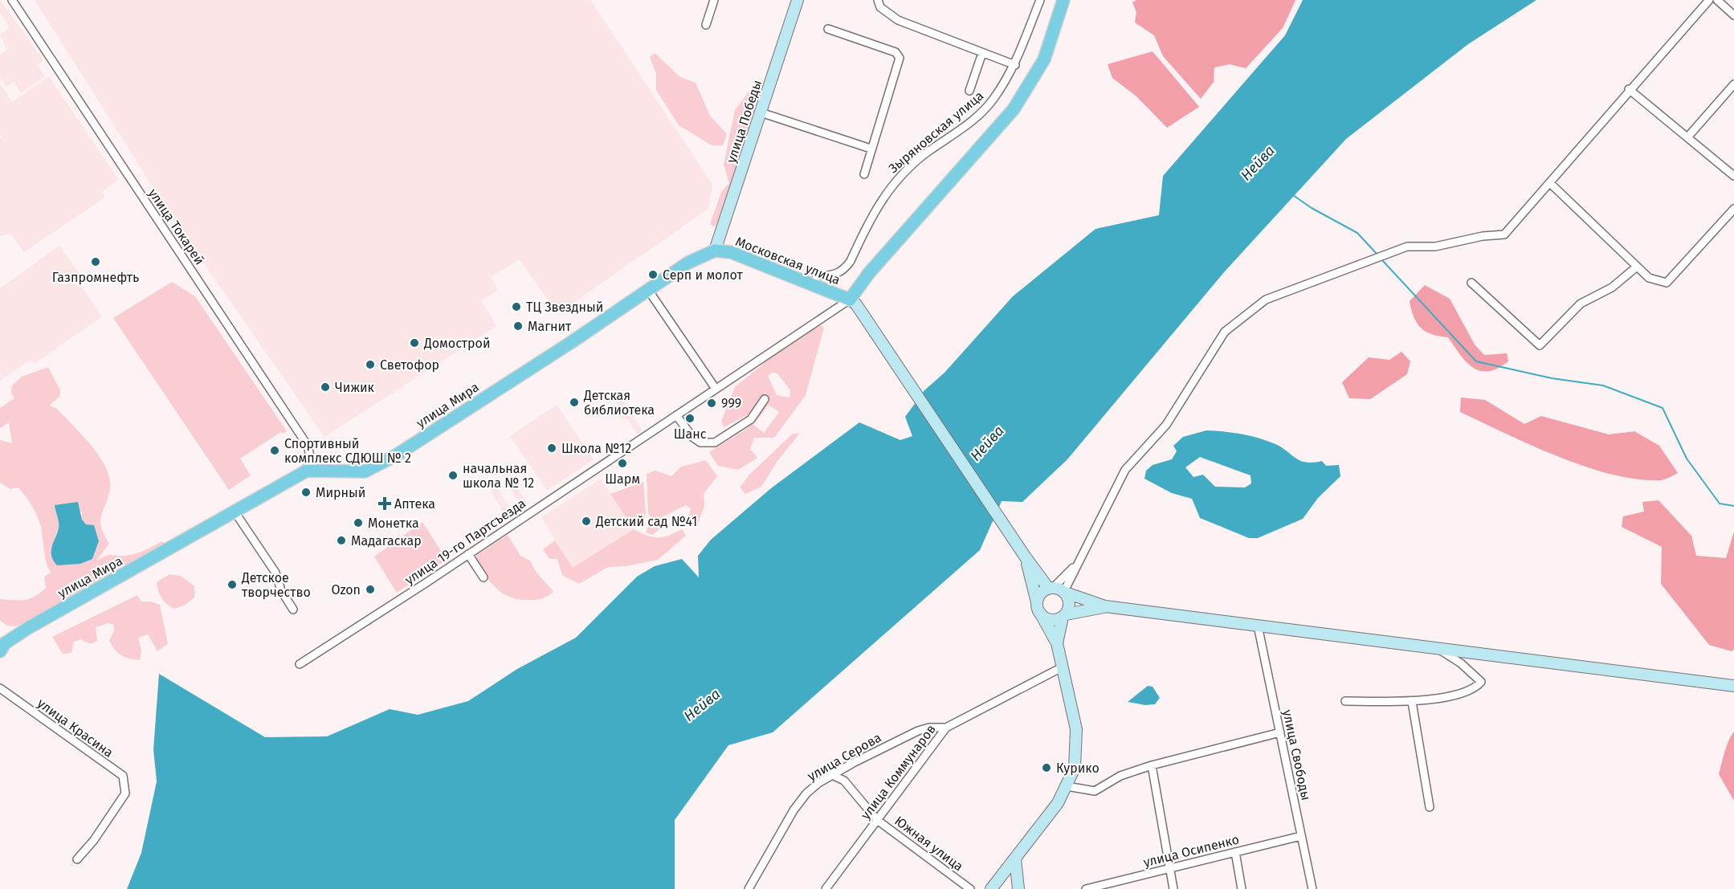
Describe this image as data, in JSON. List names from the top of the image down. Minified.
{"streets":{"main road":["Московская улица","улица Мира"],"street":["улица Победы","Зыряновская улица","улица Токарей","улица 19-го Партсъезда","улица Красина","улица Свободы","улица Серова","улица Коммунаров","Южная улица","улица Осипенко"]},"crossings":[["улица Победы","Московская улица"],["улица Победы","улица Мира"],["Зыряновская улица","Московская улица"],["улица Токарей","улица Мира"],["Московская улица","улица Мира"],["Московская улица","улица 19-го Партсъезда"],["улица Свободы","улица Осипенко"],["улица Серова","улица Коммунаров"],["улица Серова","Южная улица"],["улица Коммунаров","Южная улица"]],"water":["Нейва"],"places":{"other":["Газпромнефть","Серп и молот","ТЦ Звездный","Магнит","Домострой","Светофор","Чижик","Детская библиотека","999","Шанс","Школа №12","Спортивный комплекс СДЮШ № 2","Шарм","начальная школа № 12","Мирный","Детский сад №41","Монетка","Мадагаскар","Детское творчество","Ozon","Курико"],"health":["Аптека"]}}
